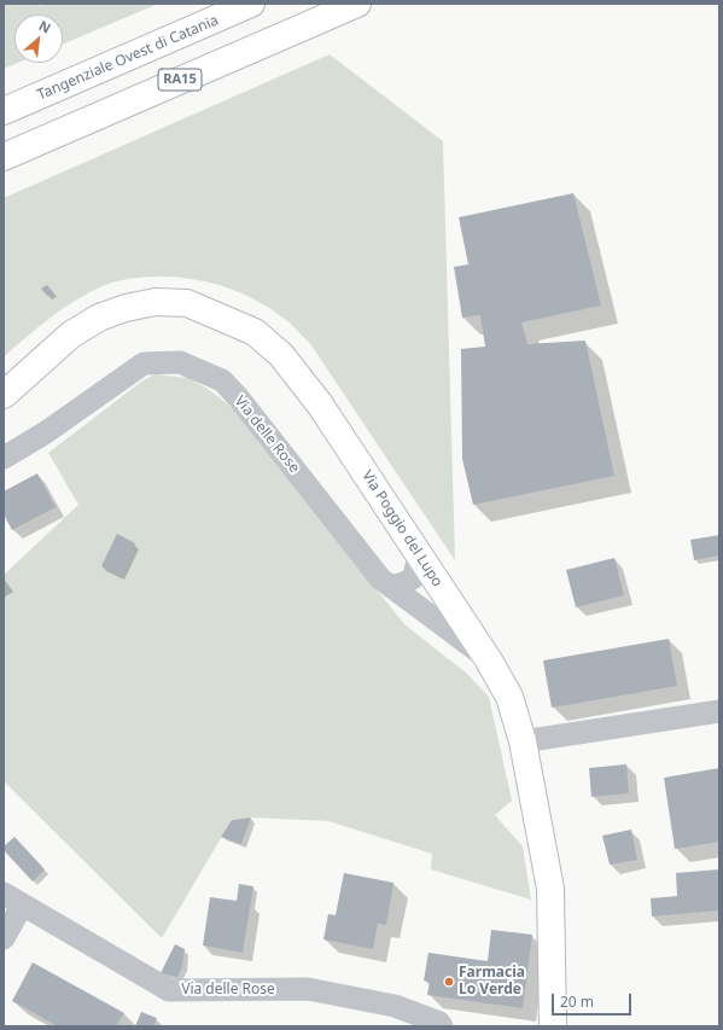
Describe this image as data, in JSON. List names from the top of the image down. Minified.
{"streets":{"main road":["Tangenziale Ovest di Catania","RA15","Via Poggio del Lupo"],"street":["Via delle Rose"]},"crossings":[["Via delle Rose","Via Poggio del Lupo"]],"places":["Farmacia Lo Verde"],"scale_bar":"20 m","north":"top right"}
